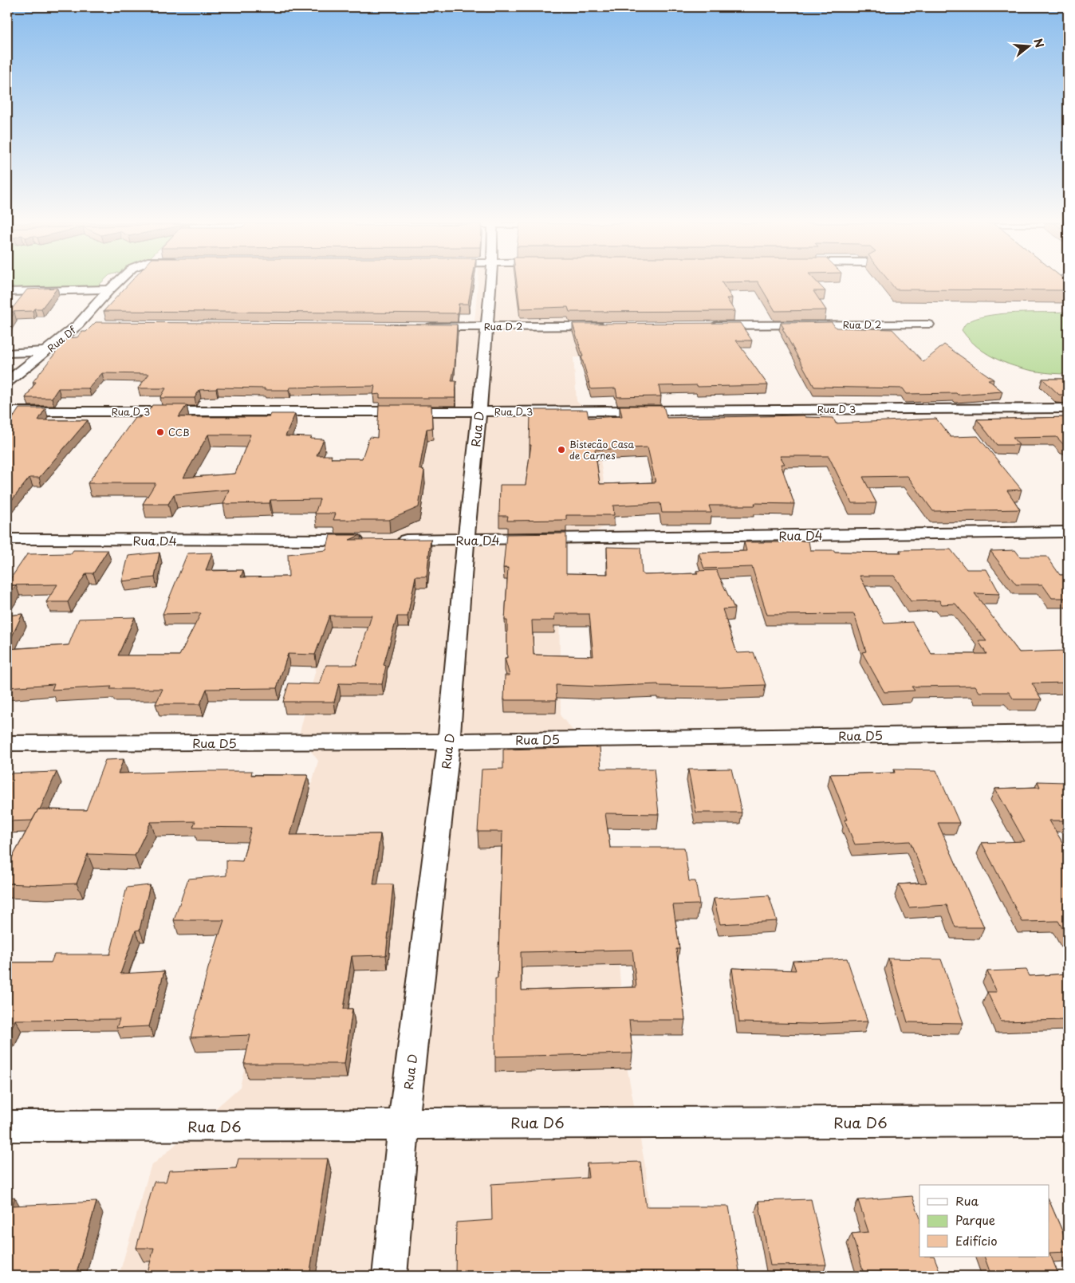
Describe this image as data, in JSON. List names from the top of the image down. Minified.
{"streets":{"street":["Rua D 2","Rua Df","Rua D 3","Rua D","Rua D4","Rua D5","Rua D6"]},"crossings":[["Rua D 2","Rua D"],["Rua D 3","Rua D"],["Rua D","Rua D4"],["Rua D","Rua D5"],["Rua D","Rua D6"]],"places":["CCB","Bistecão Casa de Carnes"],"legend":["Rua","Parque","Edifício"],"north":"right"}
